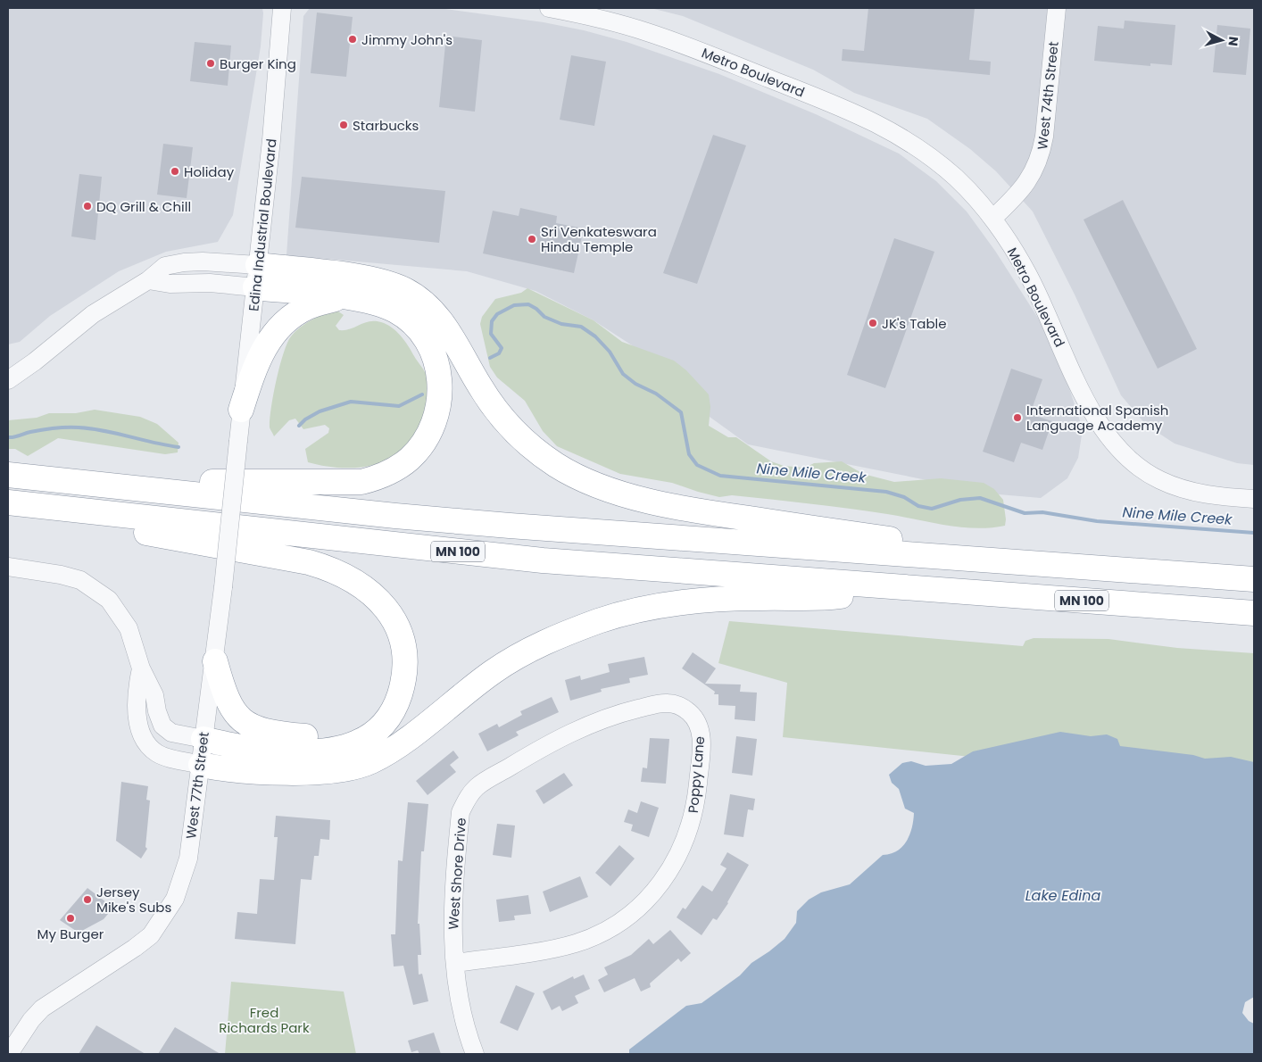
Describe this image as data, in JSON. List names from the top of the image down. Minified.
{"streets":{"highway":["MN 100"],"street":["Metro Boulevard","West 74th Street","Edina Industrial Boulevard","Poppy Lane","West 77th Street","West Shore Drive"]},"crossings":[["Metro Boulevard","West 74th Street"],["Edina Industrial Boulevard","West 77th Street"],["Poppy Lane","West Shore Drive"]],"water":["Nine Mile Creek","Lake Edina"],"parks":["Fred Richards Park"],"places":["Jimmy John's","Burger King","Starbucks","Holiday","DQ Grill & Chill","Sri Venkateswara Hindu Temple","JK's Table","International Spanish Language Academy","Jersey Mike's Subs","My Burger"],"north":"right"}
